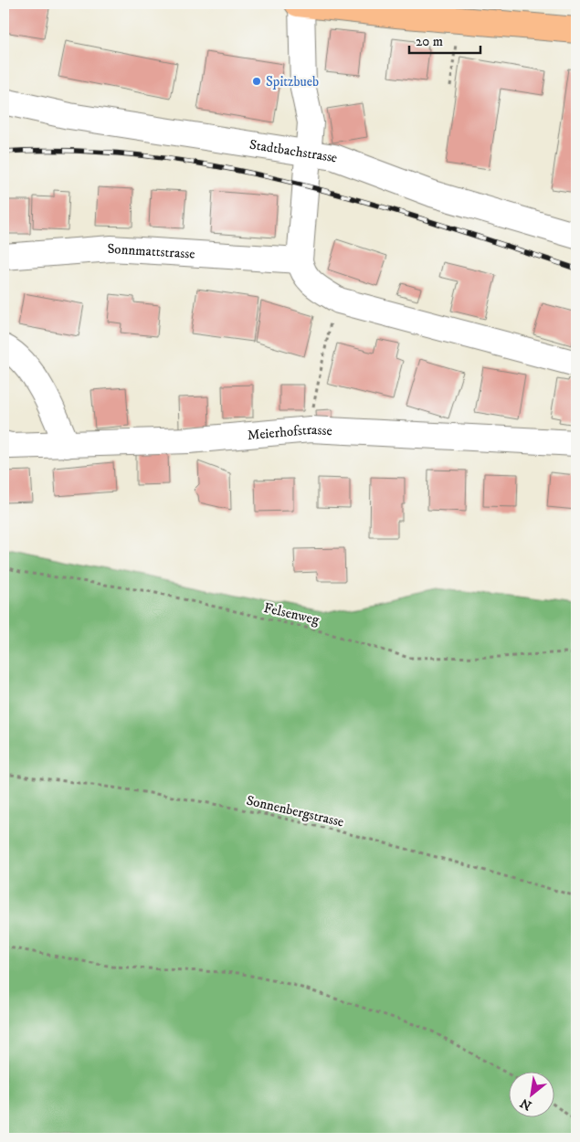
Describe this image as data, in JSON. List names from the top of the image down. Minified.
{"streets":{"street":["Stadtbachstrasse","Sonnmattstrasse","Meierhofstrasse"],"path":["Felsenweg","Sonnenbergstrasse"]},"places":["Spitzbueb"],"scale_bar":"20 m","north":"bottom left"}
